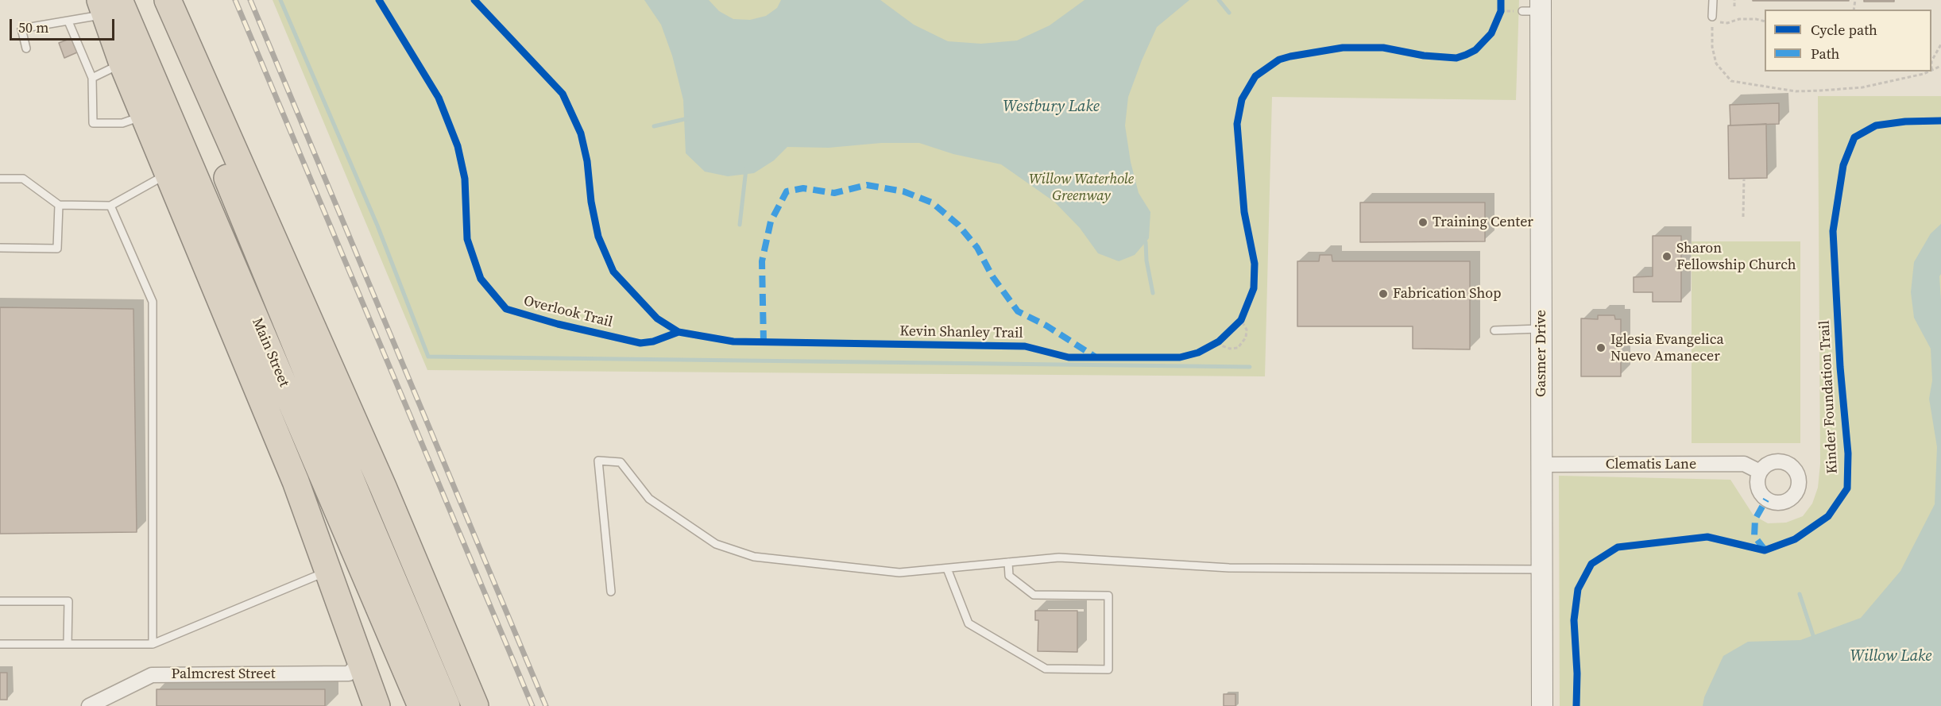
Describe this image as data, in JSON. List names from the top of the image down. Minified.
{"streets":{"highway":["Main Street"],"street":["Gasmer Drive","Clematis Lane","Palmcrest Street"],"cycle path":["Overlook Trail","Kevin Shanley Trail","Kinder Foundation Trail"]},"crossings":[["Gasmer Drive","Clematis Lane"]],"water":["Westbury Lake","Willow Lake"],"parks":["Willow Waterhole Greenway"],"places":["Training Center","Sharon Fellowship Church","Fabrication Shop","Iglesia Evangelica Nuevo Amanecer"],"legend":["Cycle path","Path"],"scale_bar":"50 m"}
